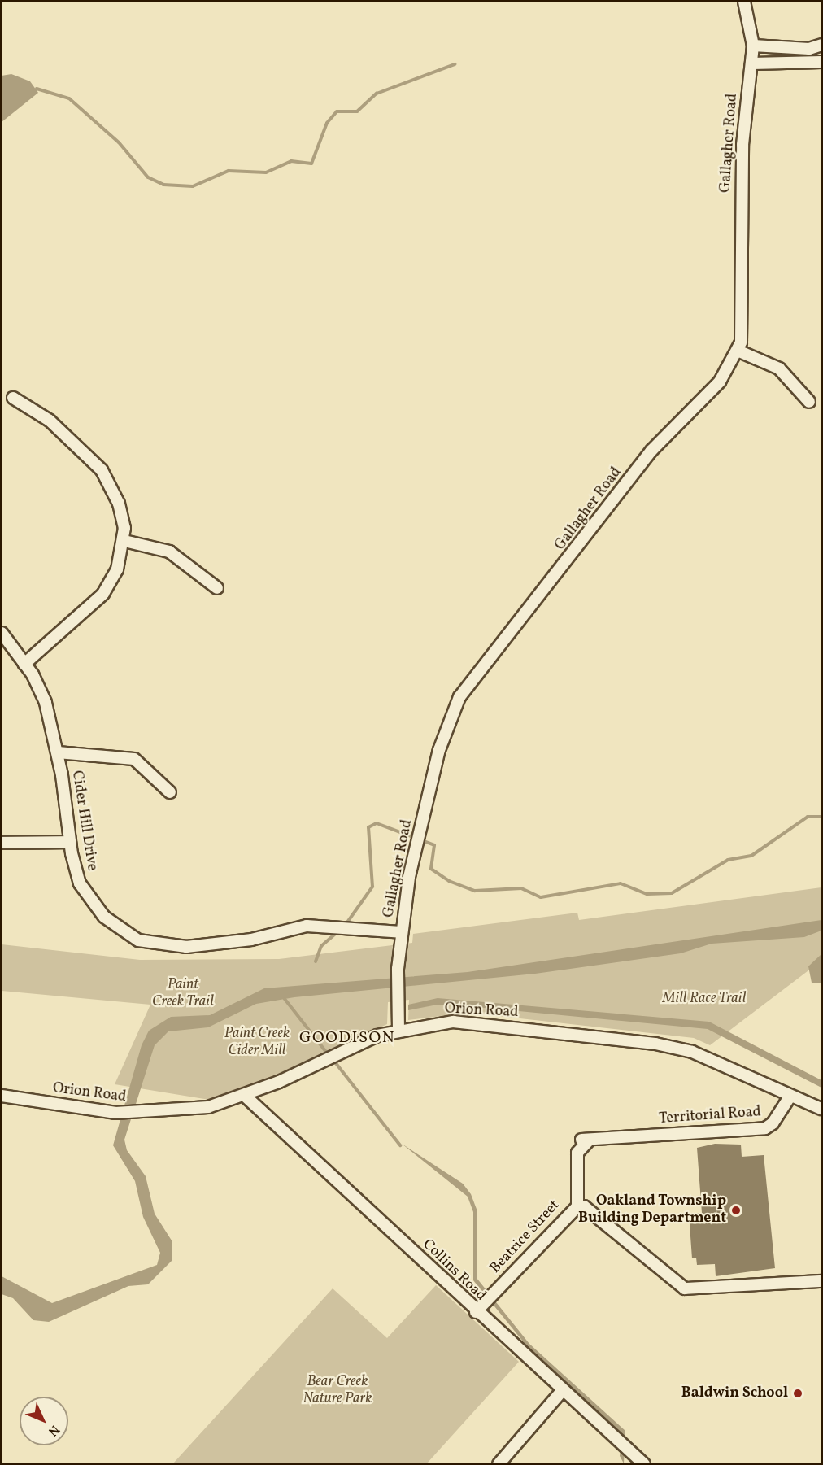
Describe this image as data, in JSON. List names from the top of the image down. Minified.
{"streets":{"street":["Gallagher Road","Cider Hill Drive","Orion Road","Territorial Road","Beatrice Street","Collins Road"]},"crossings":[["Gallagher Road","Cider Hill Drive"],["Gallagher Road","Orion Road"],["Orion Road","Territorial Road"],["Orion Road","Collins Road"],["Territorial Road","Beatrice Street"],["Beatrice Street","Collins Road"]],"districts":["GOODISON"],"parks":["Paint Creek Trail","Mill Race Trail","Paint Creek Cider Mill","Bear Creek Nature Park"],"places":["Oakland Township Building Department","Baldwin School"],"north":"bottom right"}
